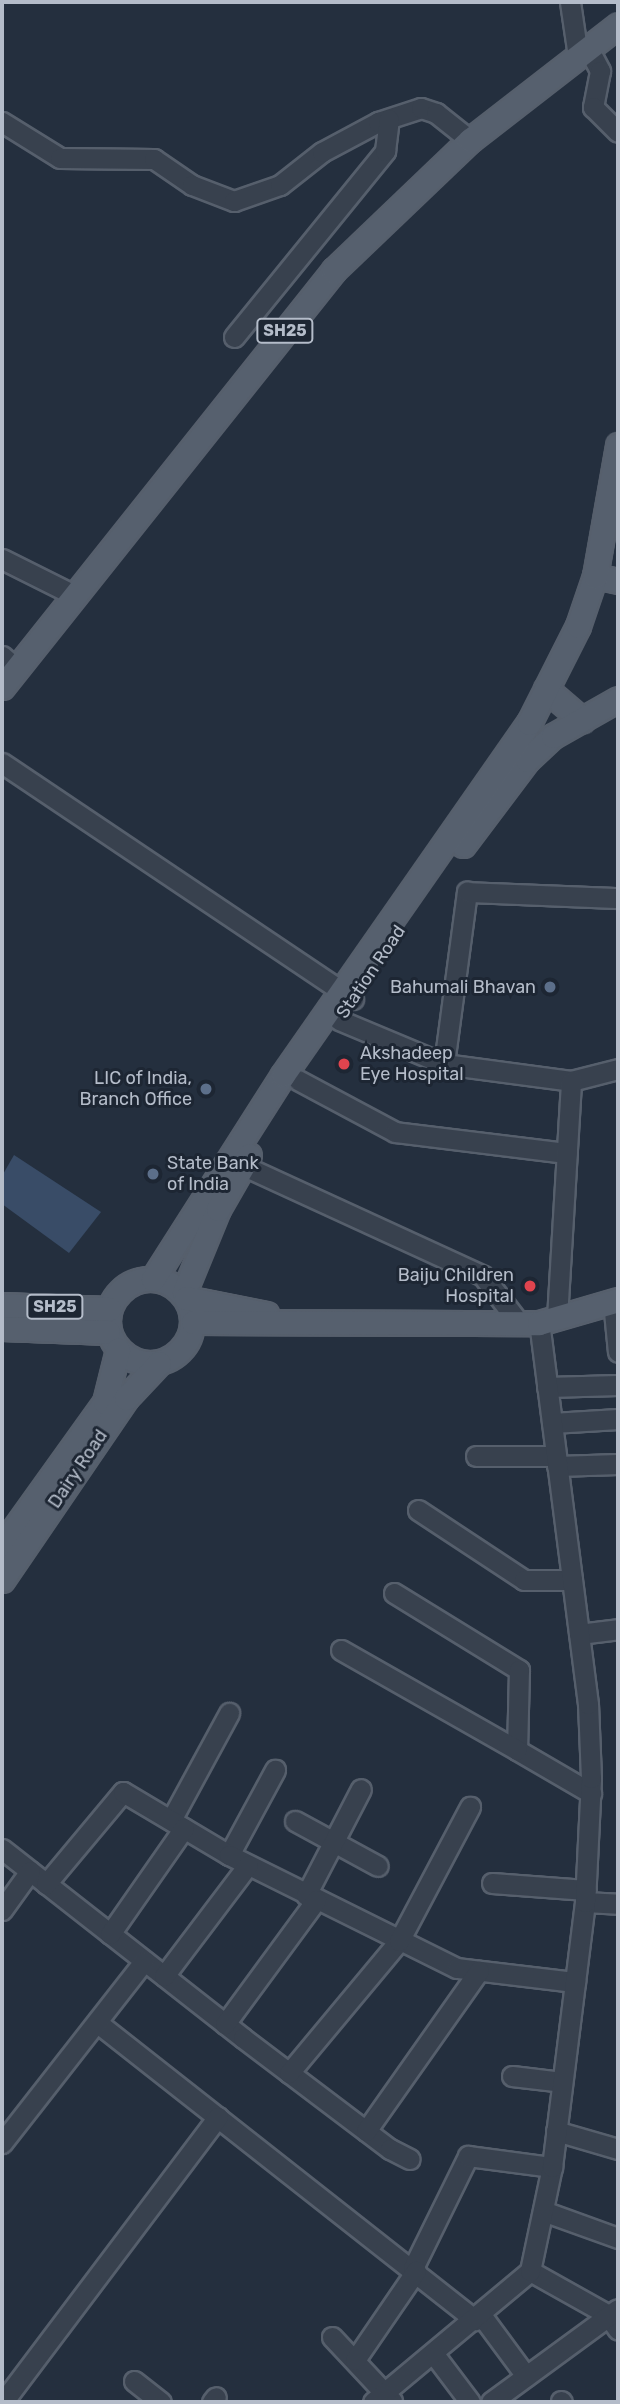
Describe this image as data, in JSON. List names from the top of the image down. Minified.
{"streets":{"main road":["SH25","Station Road","Dairy Road"]},"crossings":[["SH25","Station Road"],["SH25","Dairy Road"],["Station Road","Dairy Road"]],"places":["Bahumali Bhavan","Akshadeep Eye Hospital","LIC of India, Branch Office","State Bank of India","Baiju Children Hospital"]}
